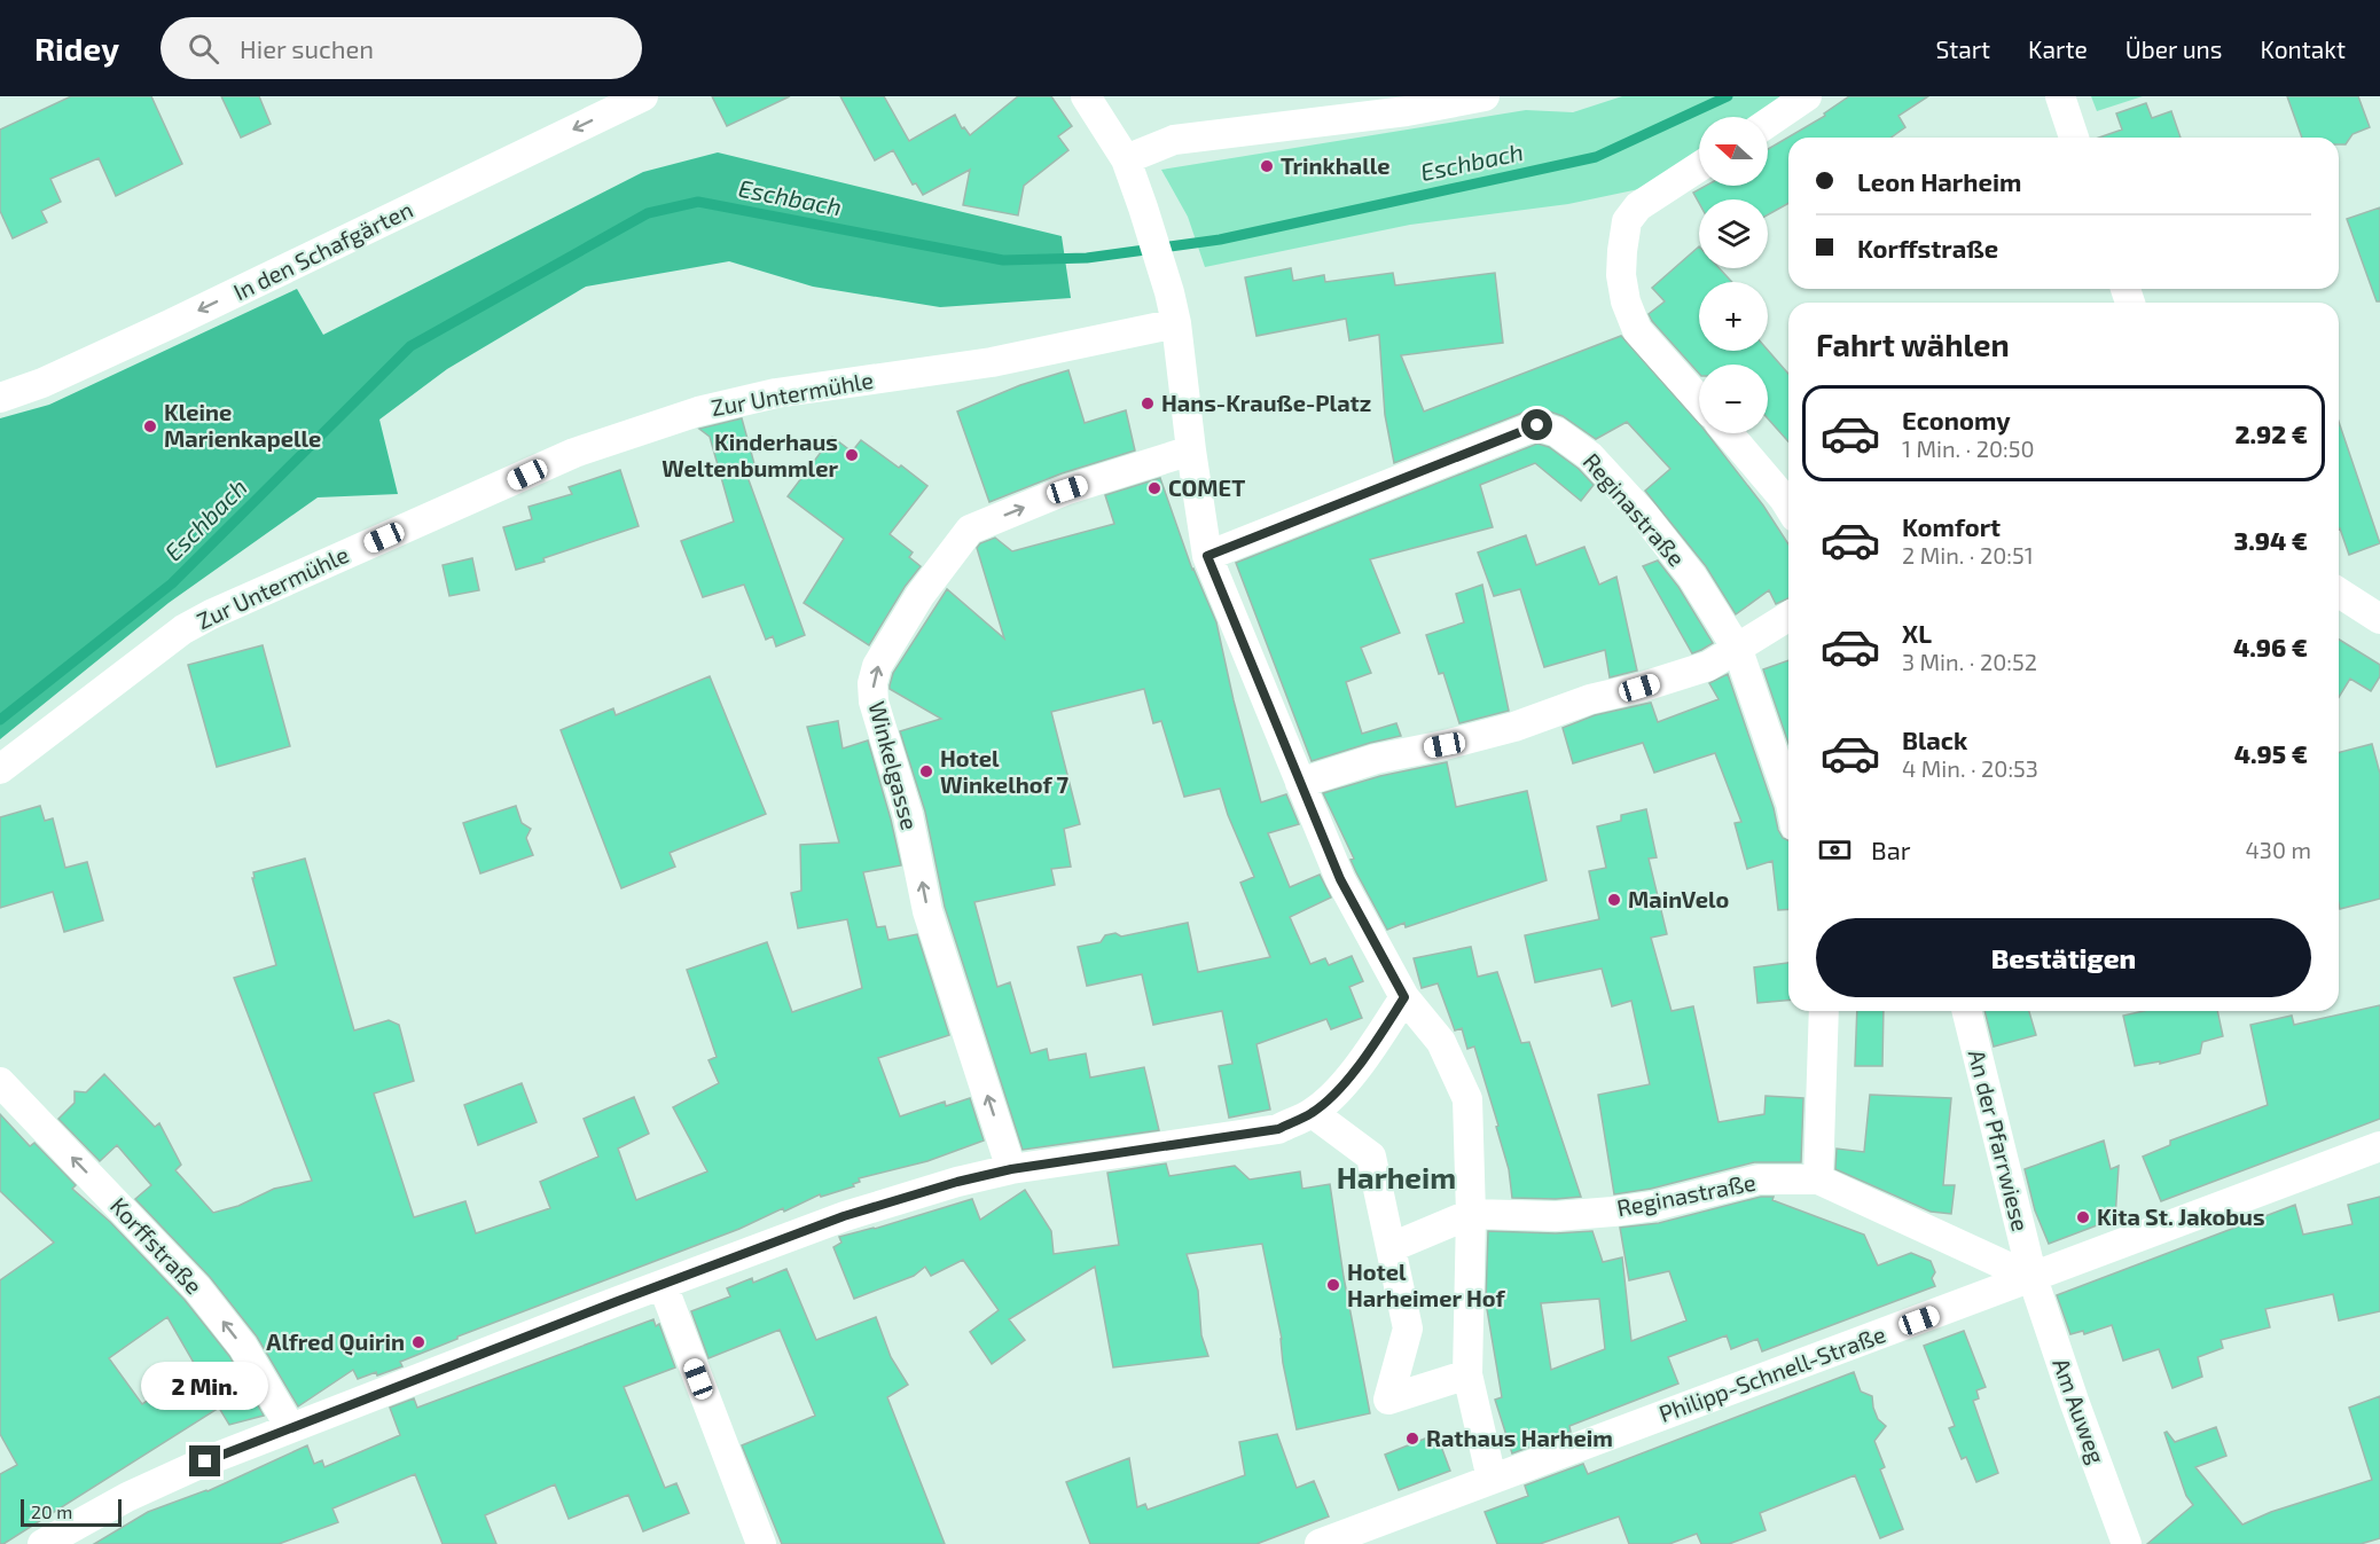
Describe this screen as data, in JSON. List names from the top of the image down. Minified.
{"streets":{"street":["In den Schafgärten","Zur Untermühle","Reginastraße","Winkelgasse","An der Pfarrwiese","Korffstraße","Philipp-Schnell-Straße","Am Auweg"]},"crossings":[["Reginastraße","An der Pfarrwiese"],["Reginastraße","Philipp-Schnell-Straße"],["Reginastraße","Am Auweg"],["An der Pfarrwiese","Philipp-Schnell-Straße"],["An der Pfarrwiese","Am Auweg"],["Philipp-Schnell-Straße","Am Auweg"]],"one_way":["In den Schafgärten","Winkelgasse","Korffstraße"],"districts":["Harheim"],"water":["Eschbach"],"places":["Trinkhalle","Hans-Krauße-Platz","Kleine Marienkapelle","Kinderhaus Weltenbummler","COMET","Hotel Winkelhof 7","MainVelo","Kita St. Jakobus","Hotel Harheimer Hof","Alfred Quirin","Rathaus Harheim"],"scale_bar":"20 m","north":"left","page":{"header":"Ridey","search":"Hier suchen","nav":["Start","Karte","Über uns","Kontakt"],"map_buttons":["+","−"],"banner":["Leon Harheim","Korffstraße"],"heading":"Fahrt wählen","list":[{"name":"Economy","note":"1 Min. · 20:50","value":"2.92 €"},{"name":"Komfort","note":"2 Min. · 20:51","value":"3.94 €"},{"name":"XL","note":"3 Min. · 20:52","value":"4.96 €"},{"name":"Black","note":"4 Min. · 20:53","value":"4.95 €"}],"pay":["Bar","430 m"],"buttons":"Bestätigen","bubble":"2 Min.","scale":"20 m"}}
